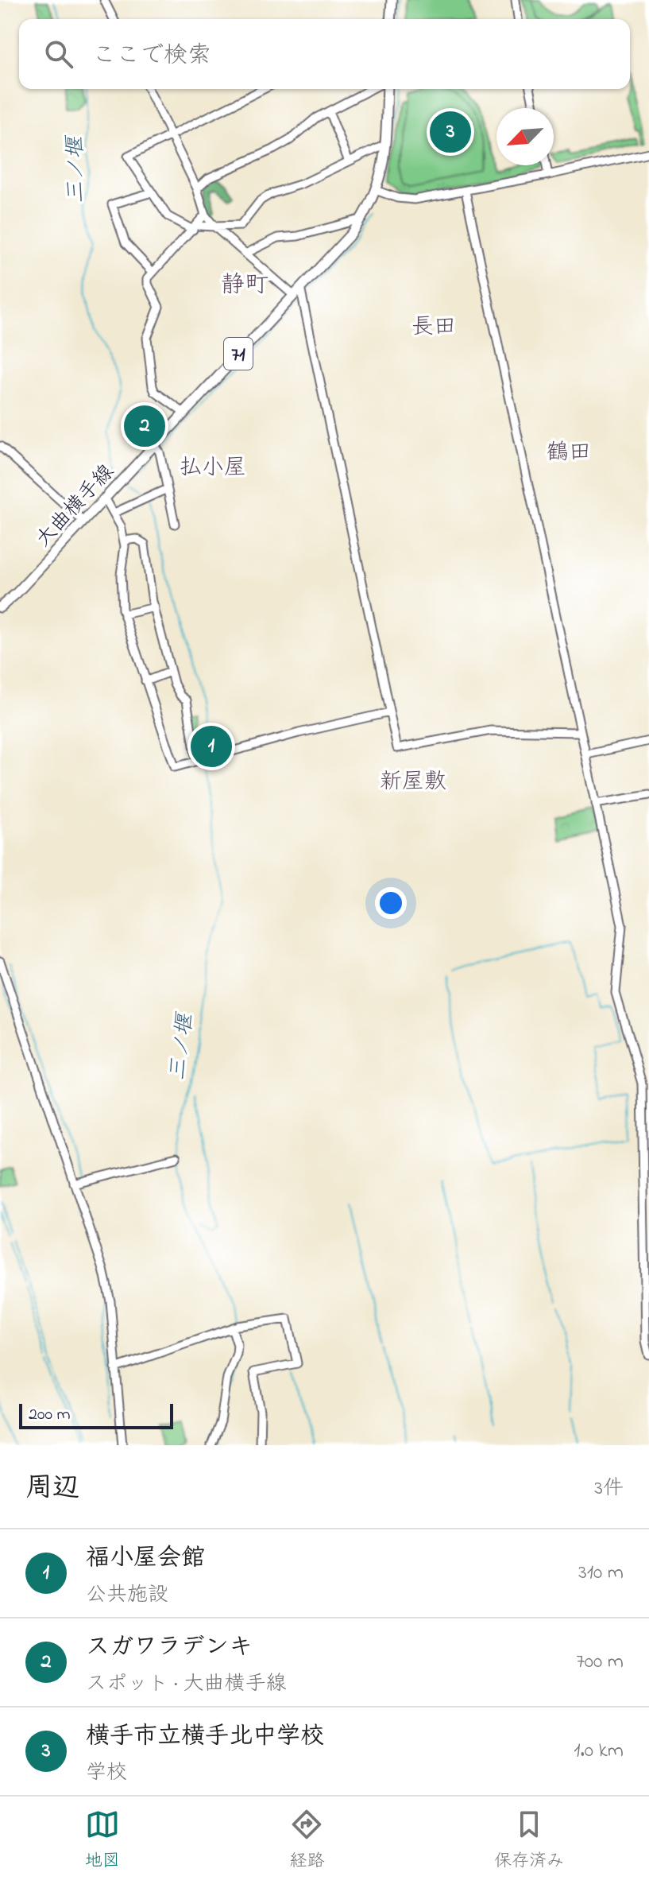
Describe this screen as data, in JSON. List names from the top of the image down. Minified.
{"streets":{"main road":["71","大曲横手線"]},"districts":["静町","長田","鶴田","払小屋","新屋敷"],"water":["三ノ堰"],"scale_bar":"200 m","north":"bottom left","page":{"search":"ここで検索","pins":["3","2","1"],"scale":"200 m","heading":["周辺","3件"],"list":[{"mark":"1","name":"福小屋会館","note":"公共施設","value":"310 m"},{"mark":"2","name":"スガワラデンキ","note":"スポット · 大曲横手線","value":"700 m"},{"mark":"3","name":"横手市立横手北中学校","note":"学校","value":"1.0 km"}],"nav":["地図","経路","保存済み"]}}
